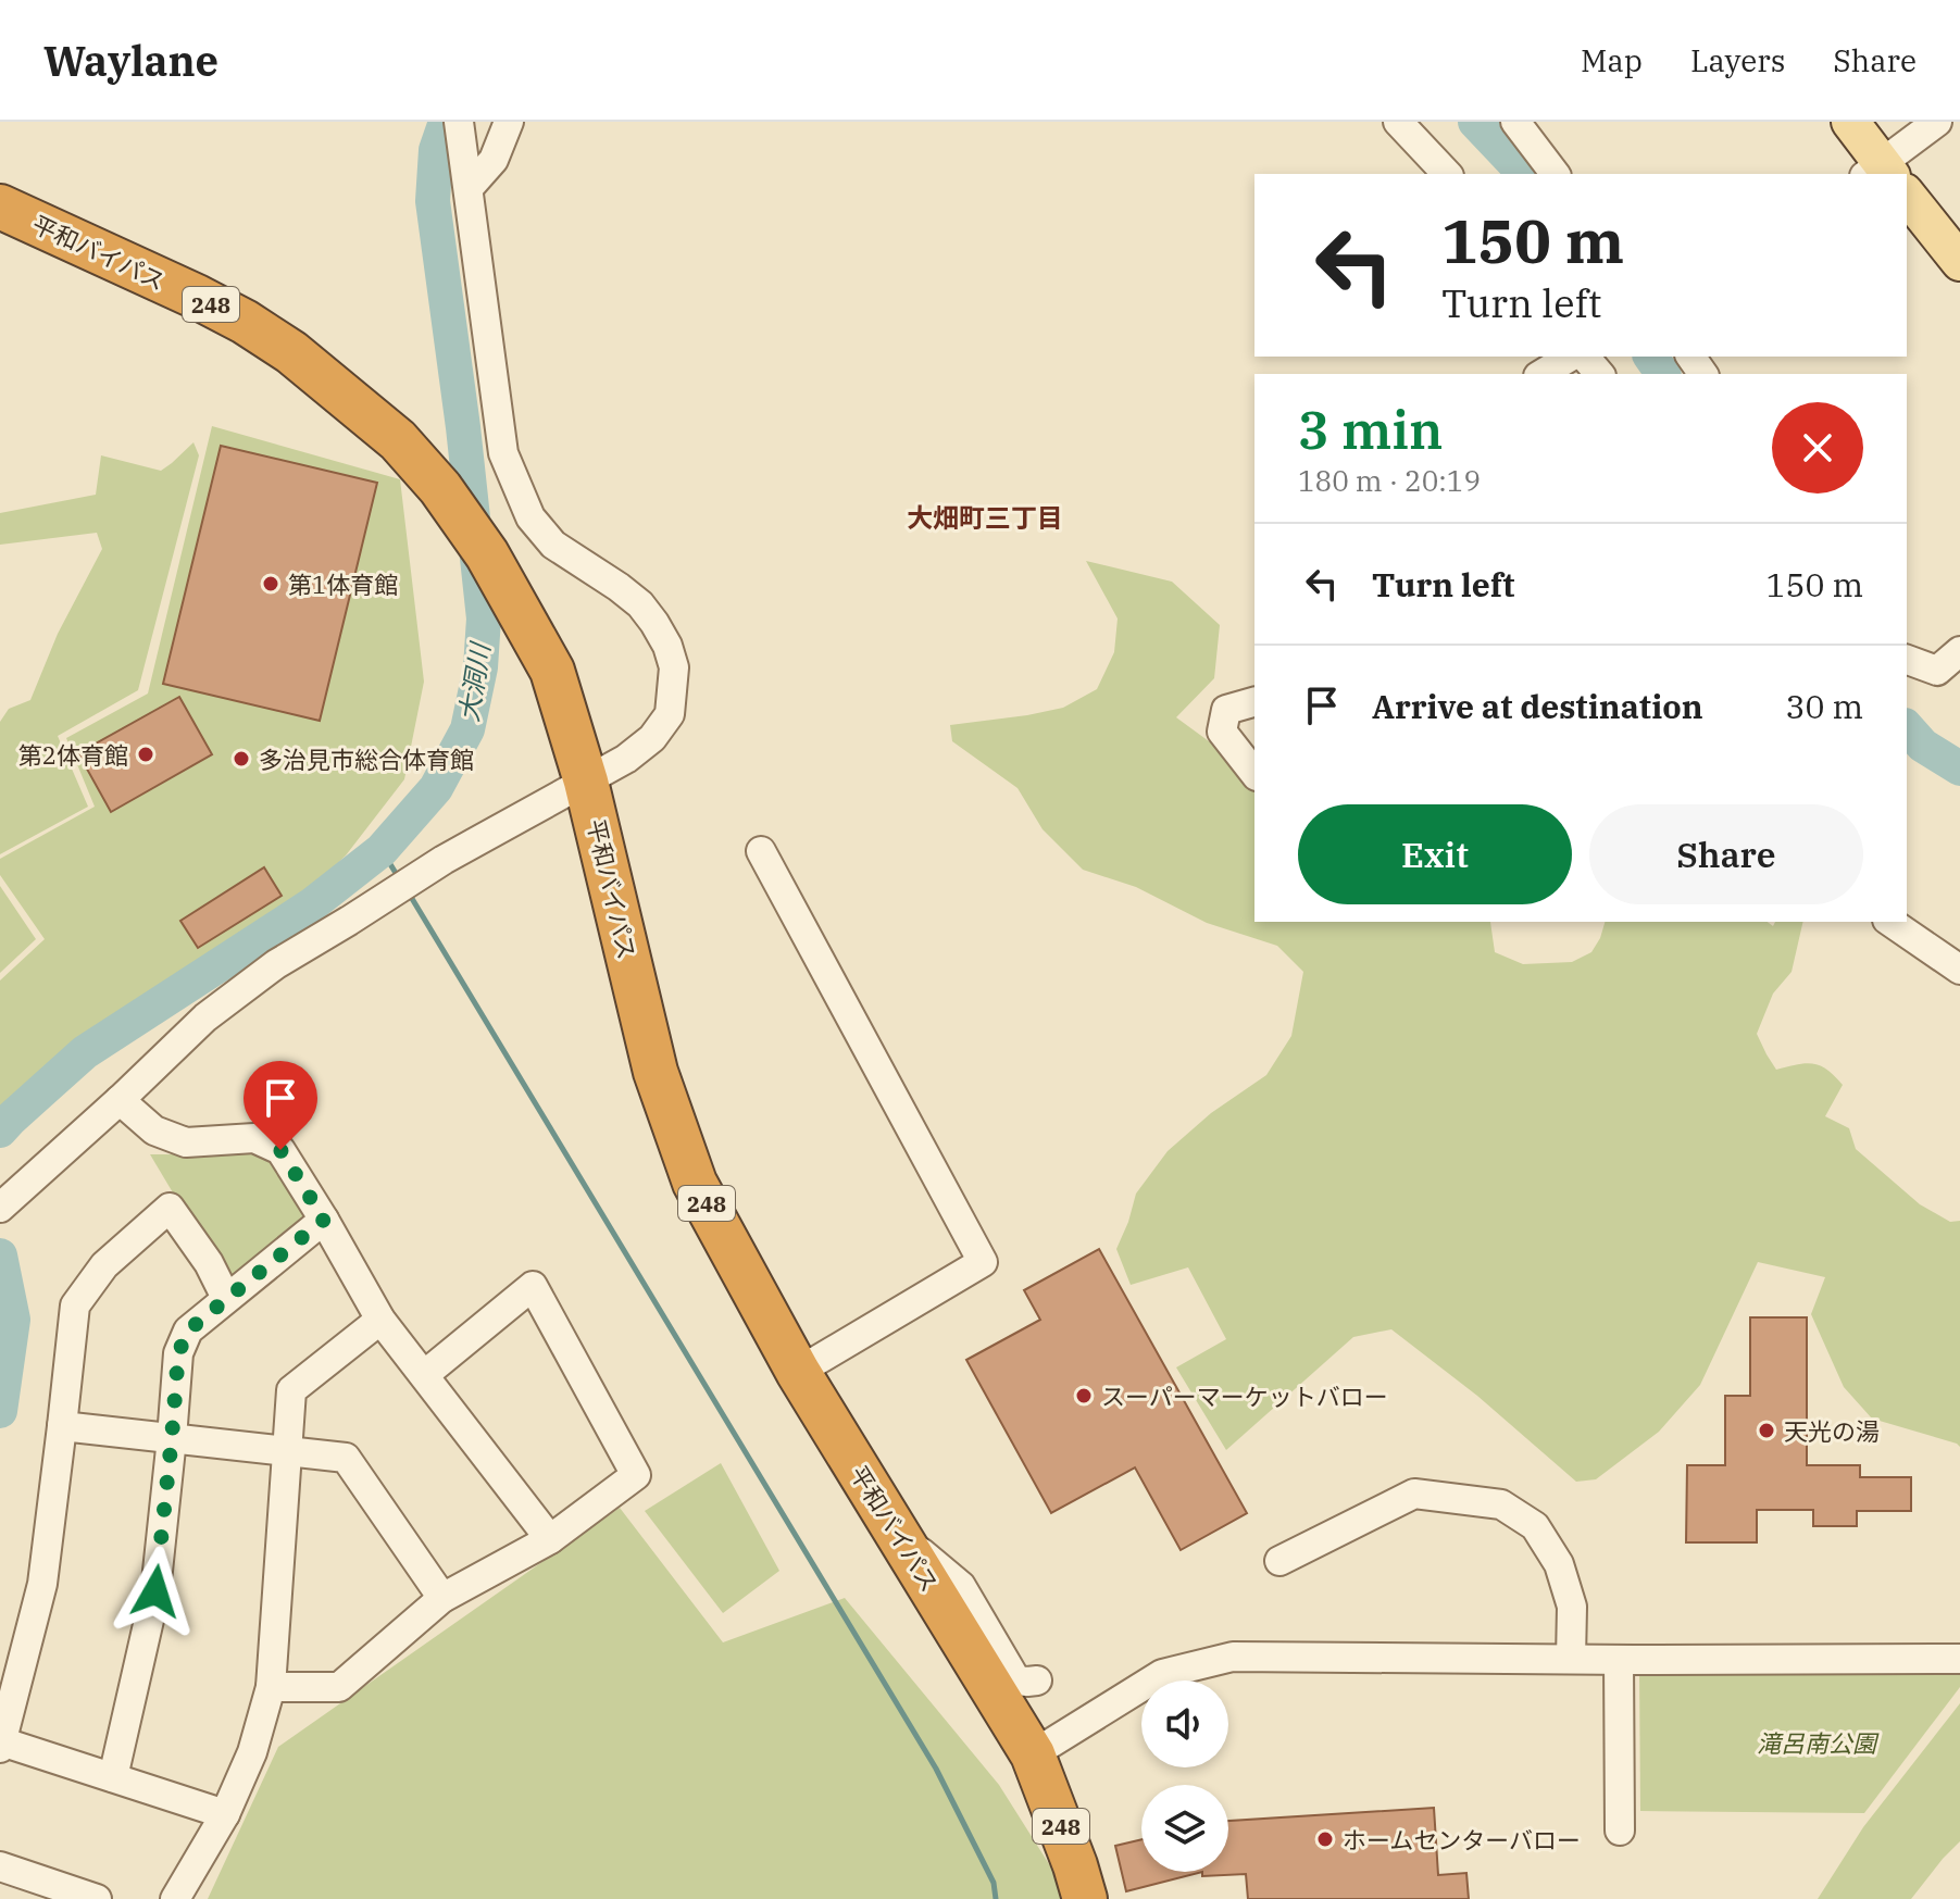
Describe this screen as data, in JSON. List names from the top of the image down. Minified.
{"streets":{"highway":["平和バイパス","248"]},"crossings":[["平和バイパス","248"]],"districts":["大畑町三丁目"],"water":["大洞川"],"parks":["滝呂南公園"],"places":["第1体育館","第2体育館","多治見市総合体育館","スーパーマーケットバロー","天光の湯","ホームセンターバロー"],"page":{"header":"Waylane","nav":["Map","Layers","Share"],"turn":["150 m","Turn left"],"heading":["3 min","180 m · 20:19"],"list":[{"name":"Turn left","value":"150 m"},{"name":"Arrive at destination","value":"30 m"}],"buttons":["Exit","Share"]}}
